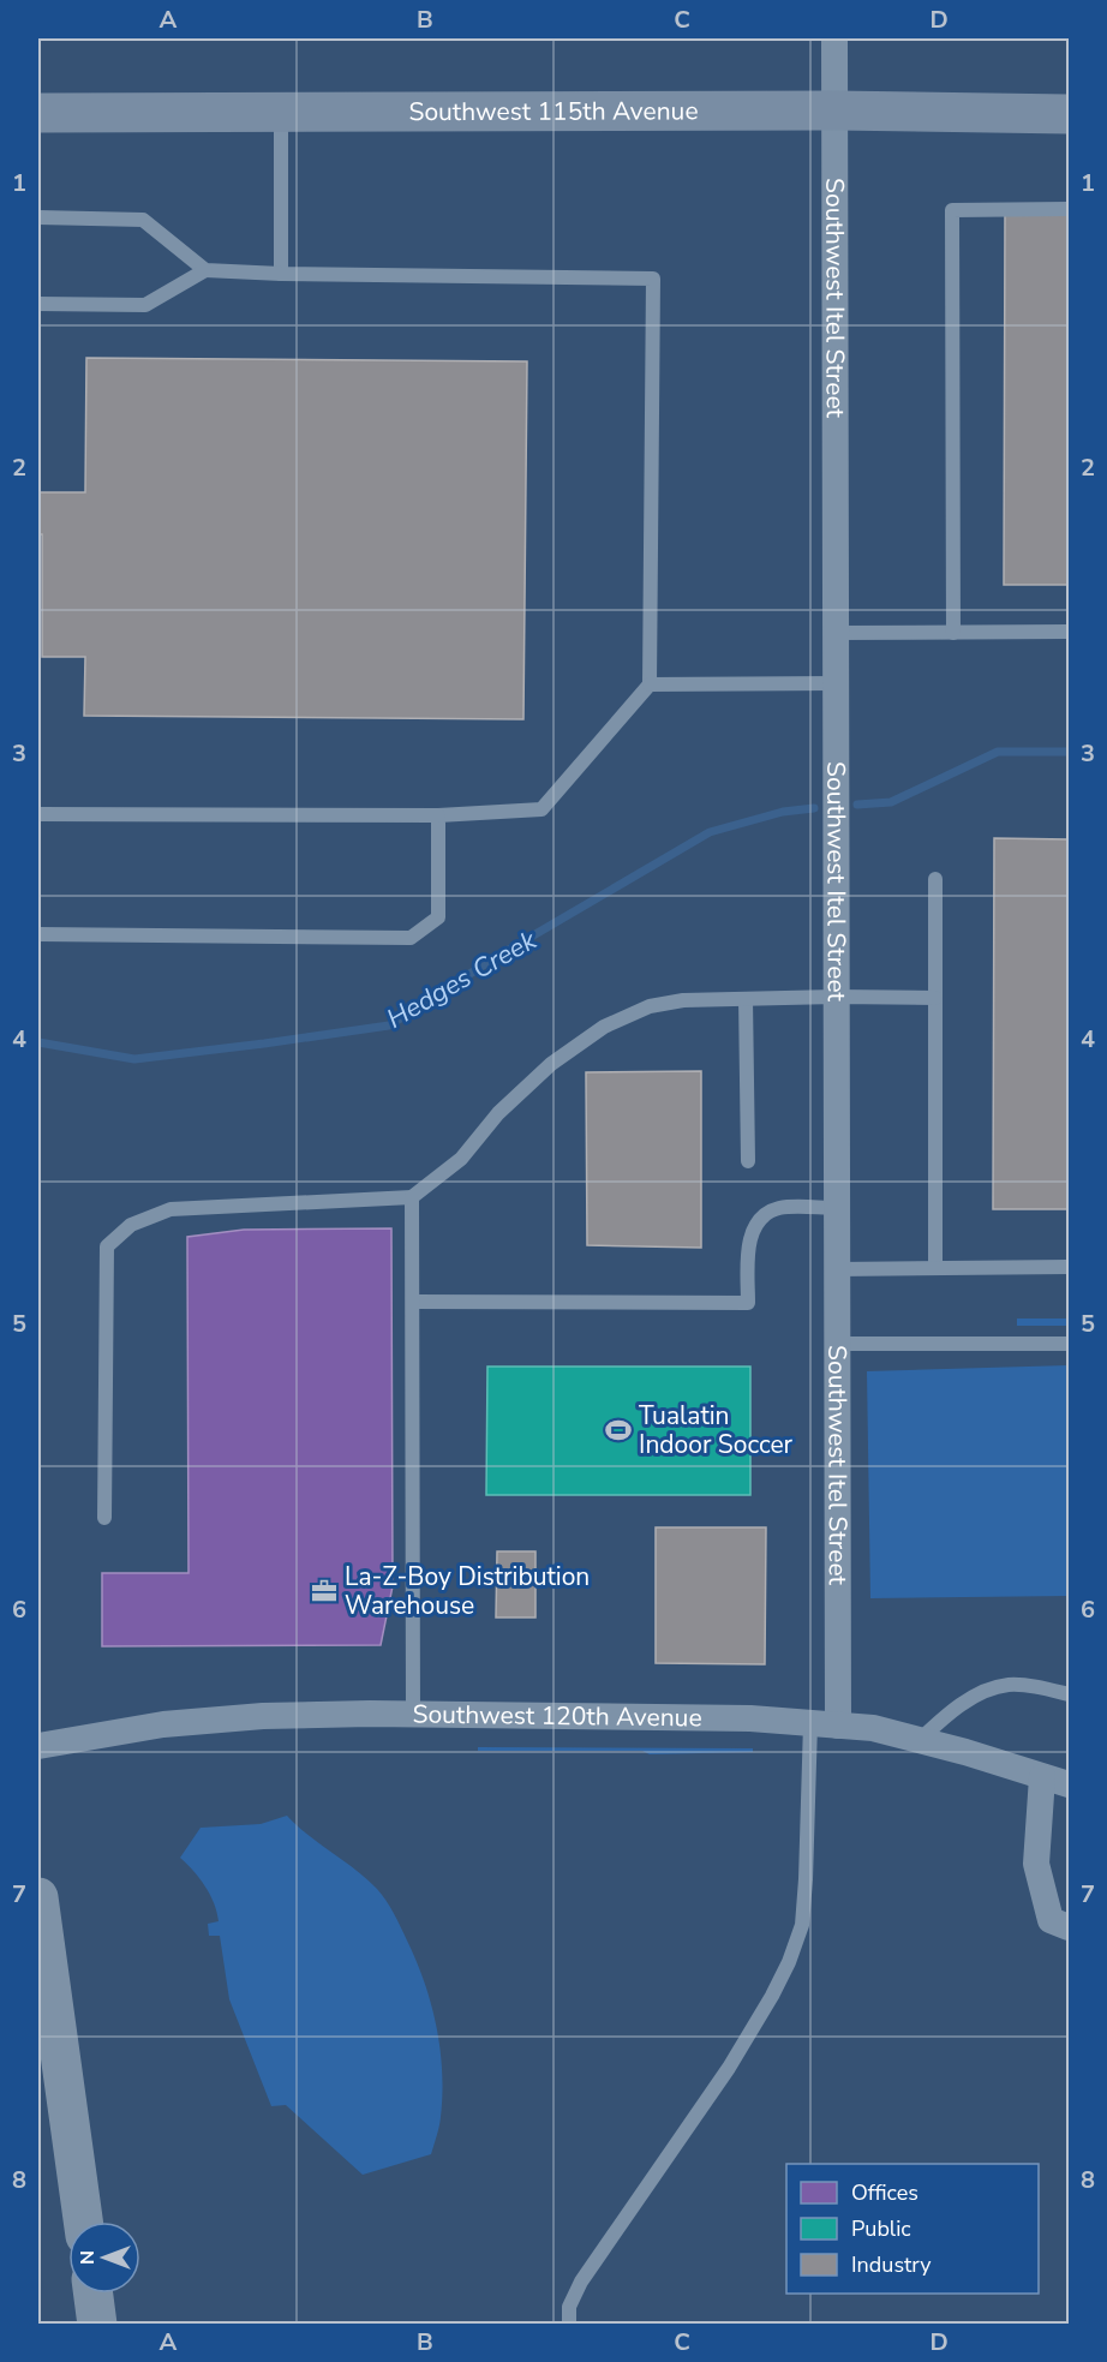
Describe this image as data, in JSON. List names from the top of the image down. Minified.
{"streets":{"street":["Southwest 115th Avenue","Southwest Itel Street","Southwest 120th Avenue"]},"crossings":[["Southwest 115th Avenue","Southwest Itel Street"],["Southwest Itel Street","Southwest 120th Avenue"]],"water":["Hedges Creek"],"places":{"sports":["Tualatin Indoor Soccer"],"office":["La-Z-Boy Distribution Warehouse"]},"legend":["Offices","Public","Industry"],"north":"left","grid":{"columns":["A","B","C","D"],"rows":["1","2","3","4","5","6","7","8"]}}
